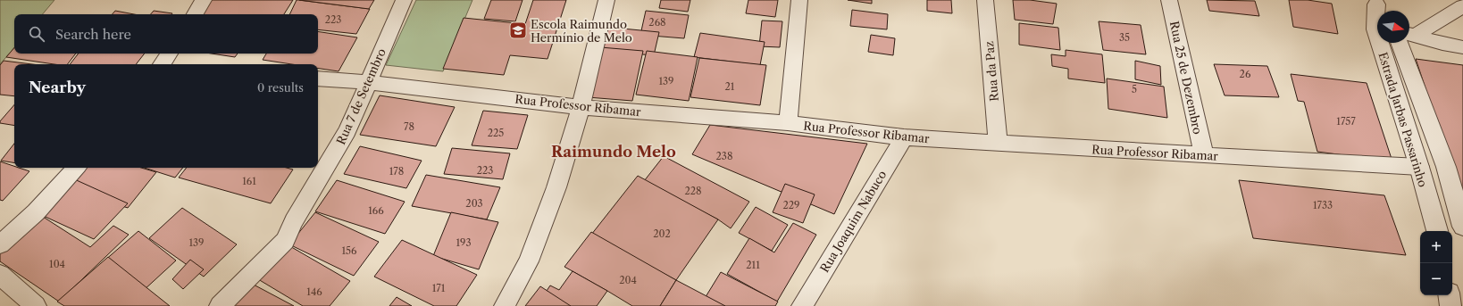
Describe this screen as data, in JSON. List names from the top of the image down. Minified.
{"streets":{"street":["Rua da Paz","Rua 25 de Dezembro","Rua 7 de Setembro","Rua Professor Ribamar","Estrada Jarbas Passarinho","Rua Joaquim Nabuco"]},"crossings":[["Rua da Paz","Rua Professor Ribamar"],["Rua 25 de Dezembro","Rua Professor Ribamar"],["Rua 7 de Setembro","Rua Professor Ribamar"],["Rua Professor Ribamar","Estrada Jarbas Passarinho"],["Rua Professor Ribamar","Rua Joaquim Nabuco"]],"districts":["Raimundo Melo"],"places":{"school or university":["Escola Raimundo Hermínio de Melo"]},"house_numbers":["223","268","35","26","139","21","5","1757","78","225","238","223","178","161","228","203","229","1733","166","202","139","193","156","104","211","204","171","146"],"north":"right","page":{"search":"Search here","heading":["Nearby","0 results"],"map_buttons":["+","−"]}}
